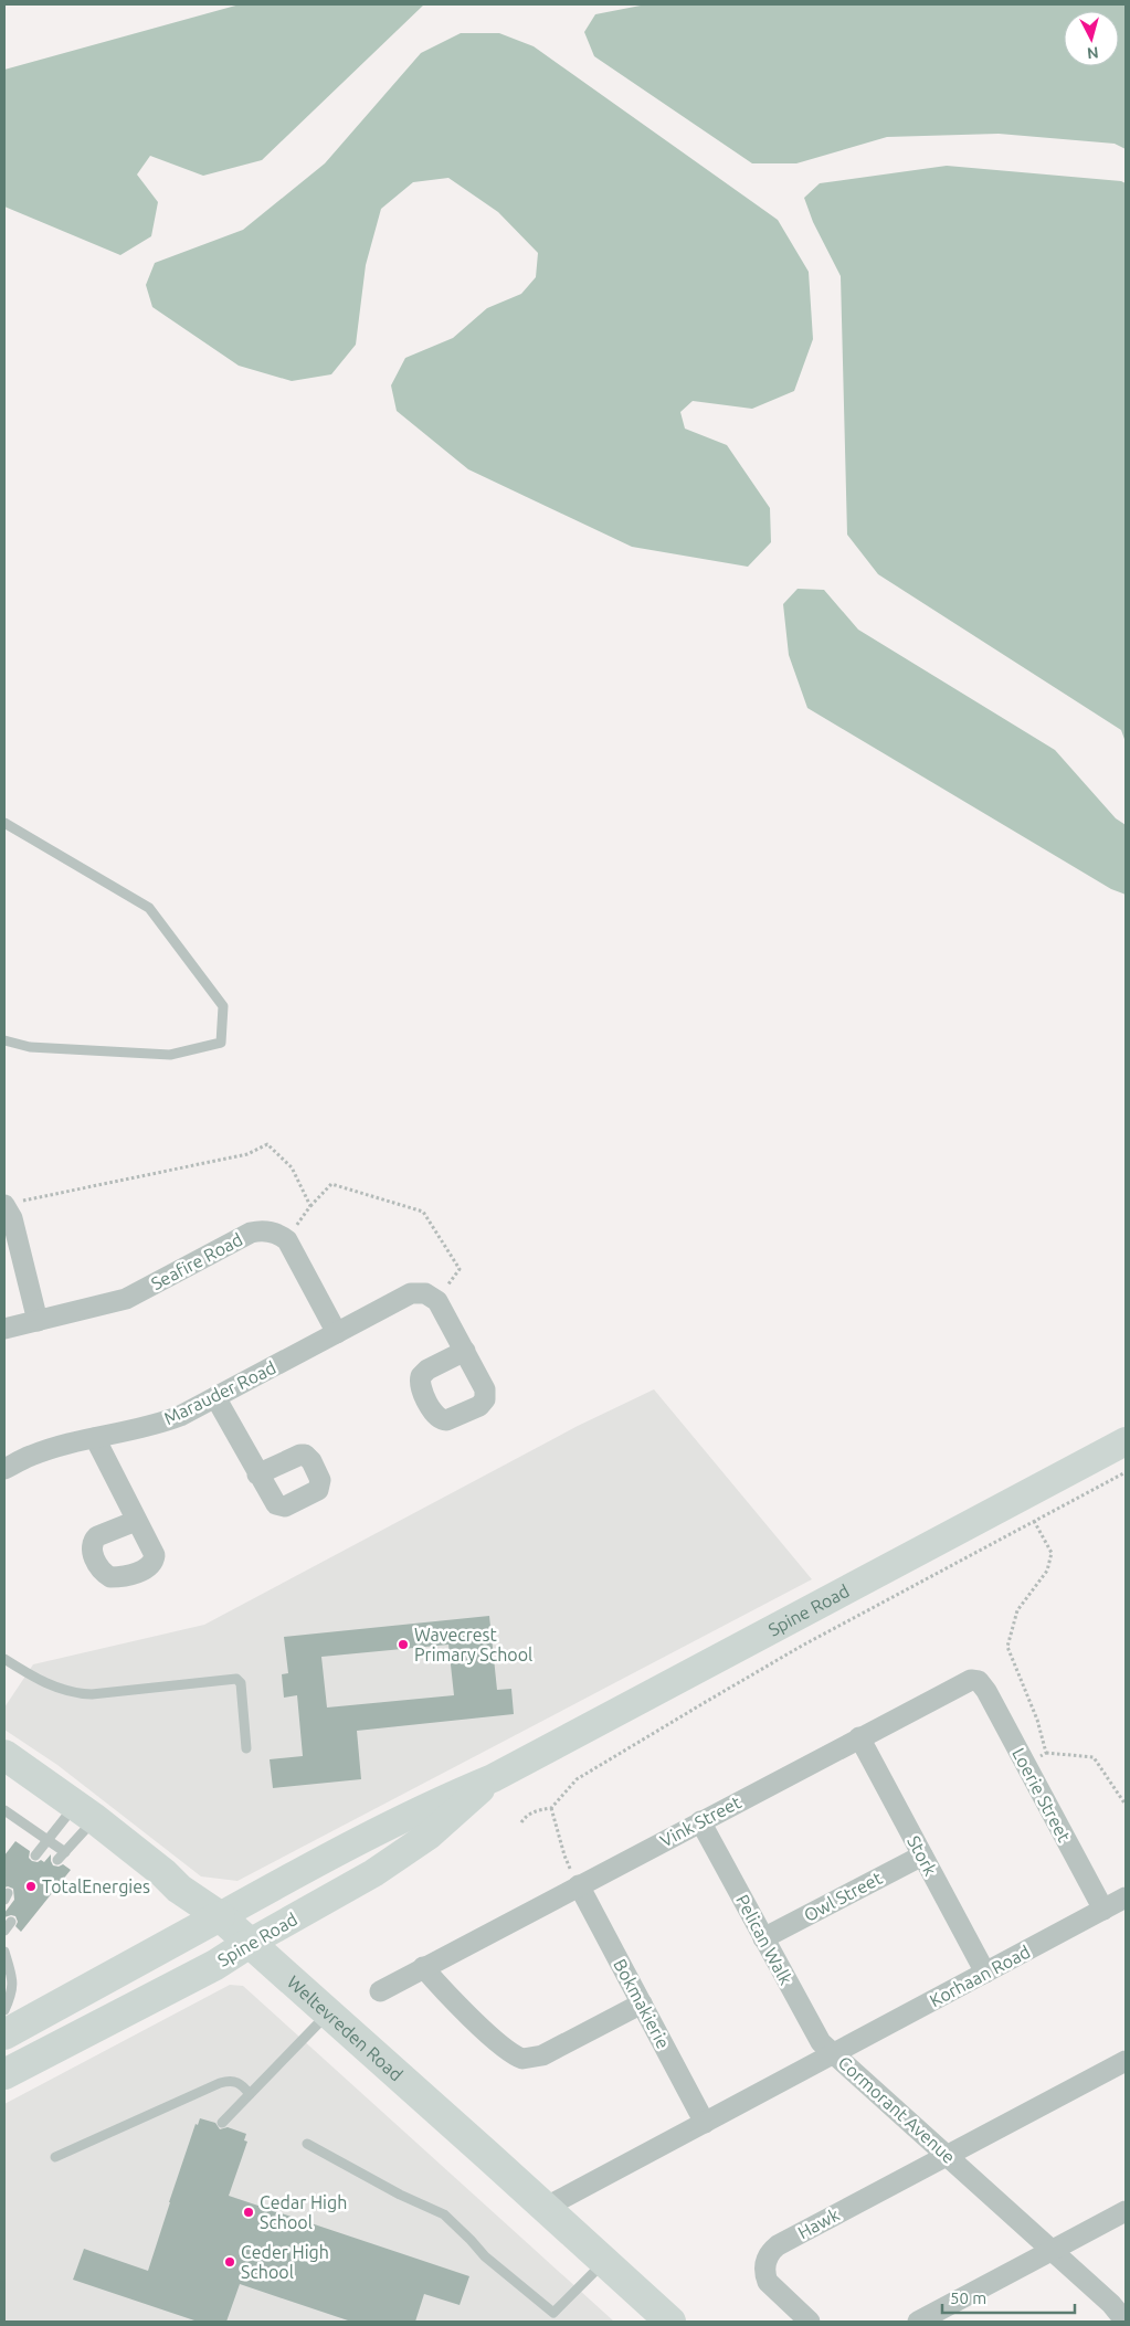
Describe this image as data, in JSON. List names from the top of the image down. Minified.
{"streets":{"main road":["Spine Road","Weltevreden Road"],"street":["Seafire Road","Marauder Road","Loerie Street","Vink Street","Stork","Owl Street","Pelican Walk","Korhaan Road","Bokmakierie","Cormorant Avenue","Hawk"]},"crossings":[["Spine Road","Weltevreden Road"],["Loerie Street","Vink Street"],["Loerie Street","Korhaan Road"],["Vink Street","Stork"],["Vink Street","Pelican Walk"],["Vink Street","Bokmakierie"],["Stork","Owl Street"],["Stork","Korhaan Road"],["Owl Street","Pelican Walk"],["Pelican Walk","Korhaan Road"],["Pelican Walk","Cormorant Avenue"],["Korhaan Road","Cormorant Avenue"],["Bokmakierie","Cormorant Avenue"],["Weltevreden Road","Cormorant Avenue"],["Cormorant Avenue","Hawk"]],"places":["Wavecrest Primary School","TotalEnergies","Cedar High School","Ceder High School"],"scale_bar":"50 m","north":"bottom"}
